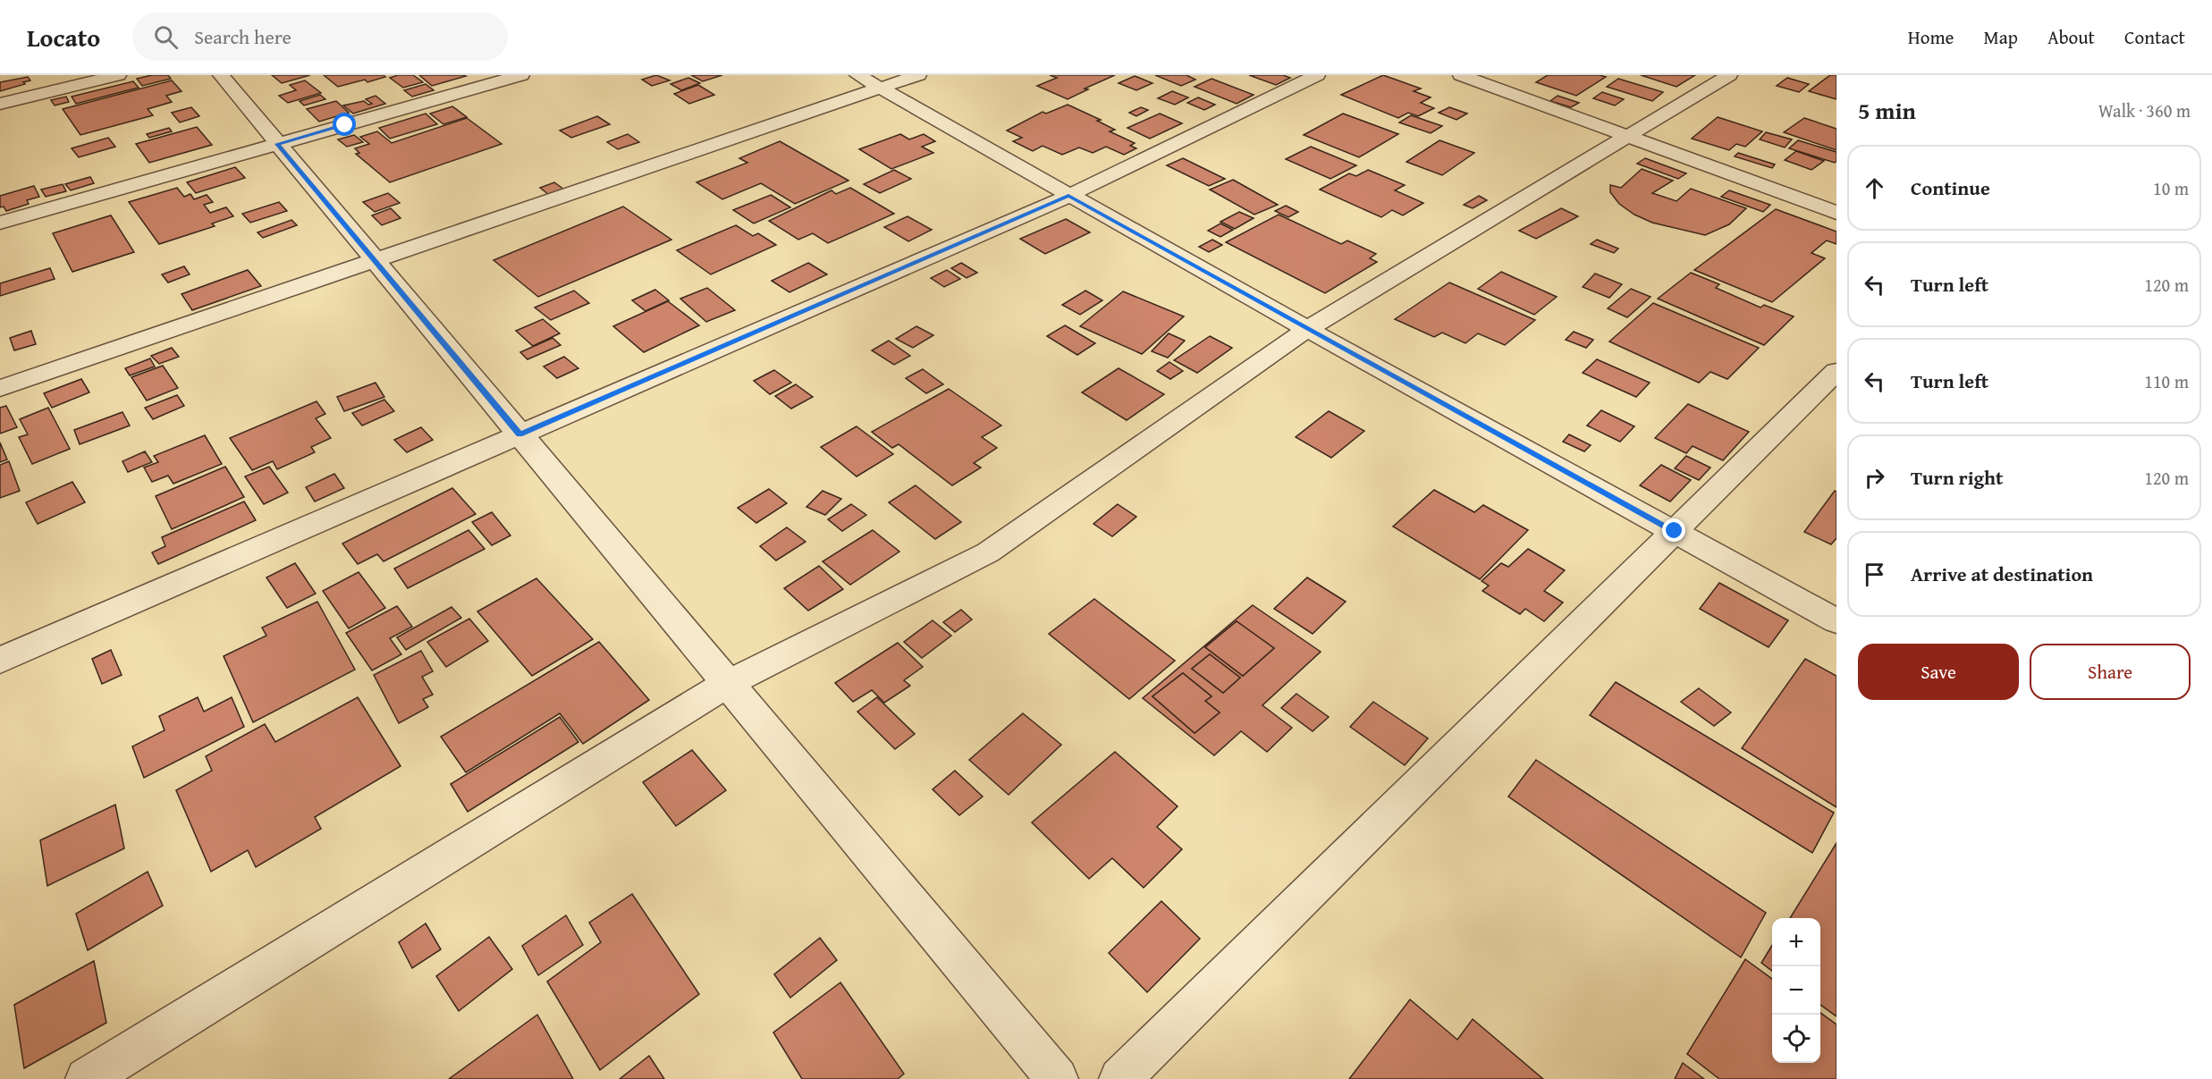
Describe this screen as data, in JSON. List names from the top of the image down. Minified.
{"page":{"header":"Locato","search":"Search here","nav":["Home","Map","About","Contact"],"heading":["5 min","Walk · 360 m"],"list":[["Continue","10 m"],["Turn left","120 m"],["Turn left","110 m"],["Turn right","120 m"],"Arrive at destination"],"buttons":["Save","Share"],"map_buttons":["+","−"]}}
